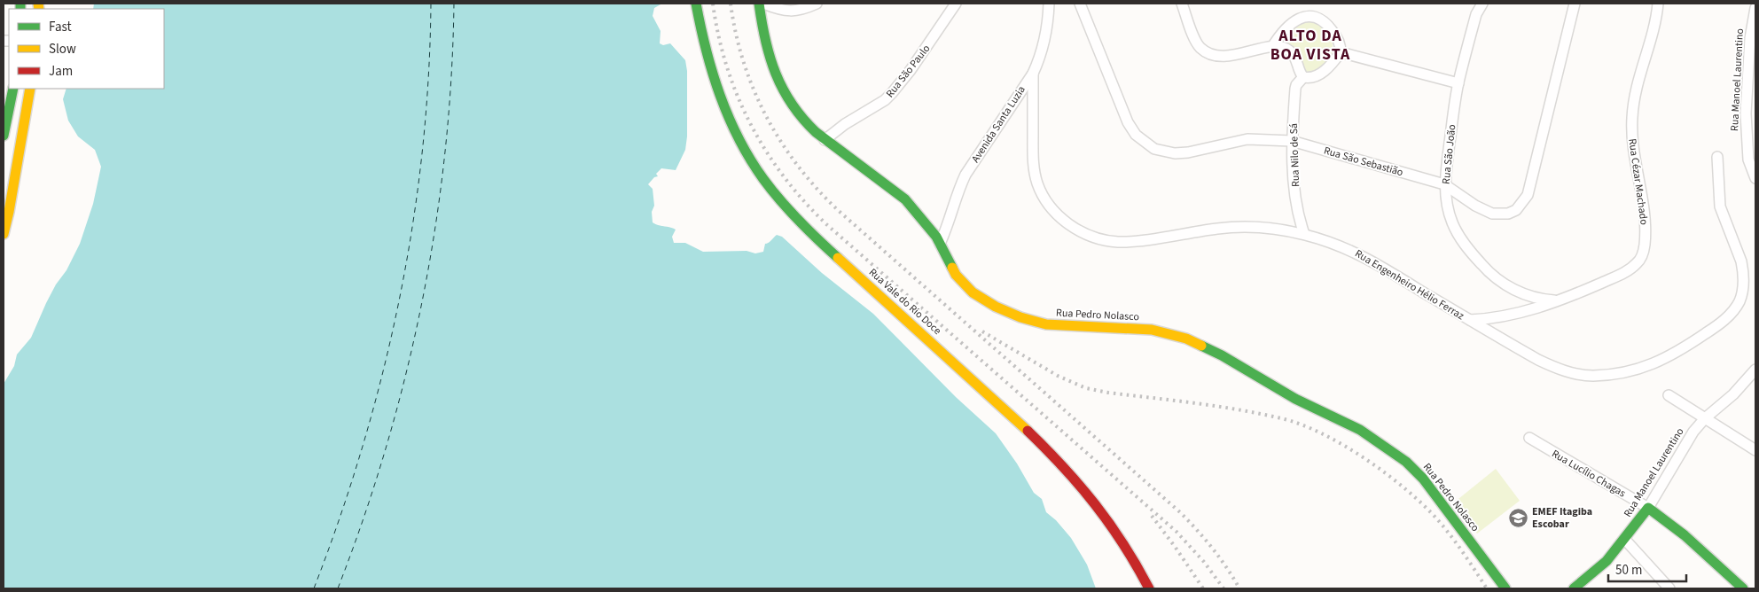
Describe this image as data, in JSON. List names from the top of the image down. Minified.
{"streets":{"street":["Rua São Paulo","Rua Manoel Laurentino","Avenida Santa Luzia","Rua São João","Rua Nilo de Sá","Rua São Sebastião","Rua Cézar Machado","Rua Engenheiro Hélio Ferraz","Rua Vale do Rio Doce","Rua Pedro Nolasco","Rua Lucílio Chagas"]},"crossings":[["Rua São Paulo","Rua Pedro Nolasco"],["Rua Manoel Laurentino","Rua Lucílio Chagas"],["Avenida Santa Luzia","Rua Engenheiro Hélio Ferraz"],["Avenida Santa Luzia","Rua Pedro Nolasco"],["Rua São João","Rua São Sebastião"],["Rua São João","Rua Cézar Machado"],["Rua Nilo de Sá","Rua São Sebastião"],["Rua Nilo de Sá","Rua Engenheiro Hélio Ferraz"],["Rua Cézar Machado","Rua Engenheiro Hélio Ferraz"]],"districts":["ALTO DA BOA VISTA"],"places":{"school or university":["EMEF Itagiba Escobar"]},"legend":["Fast","Slow","Jam"],"scale_bar":"50 m"}
